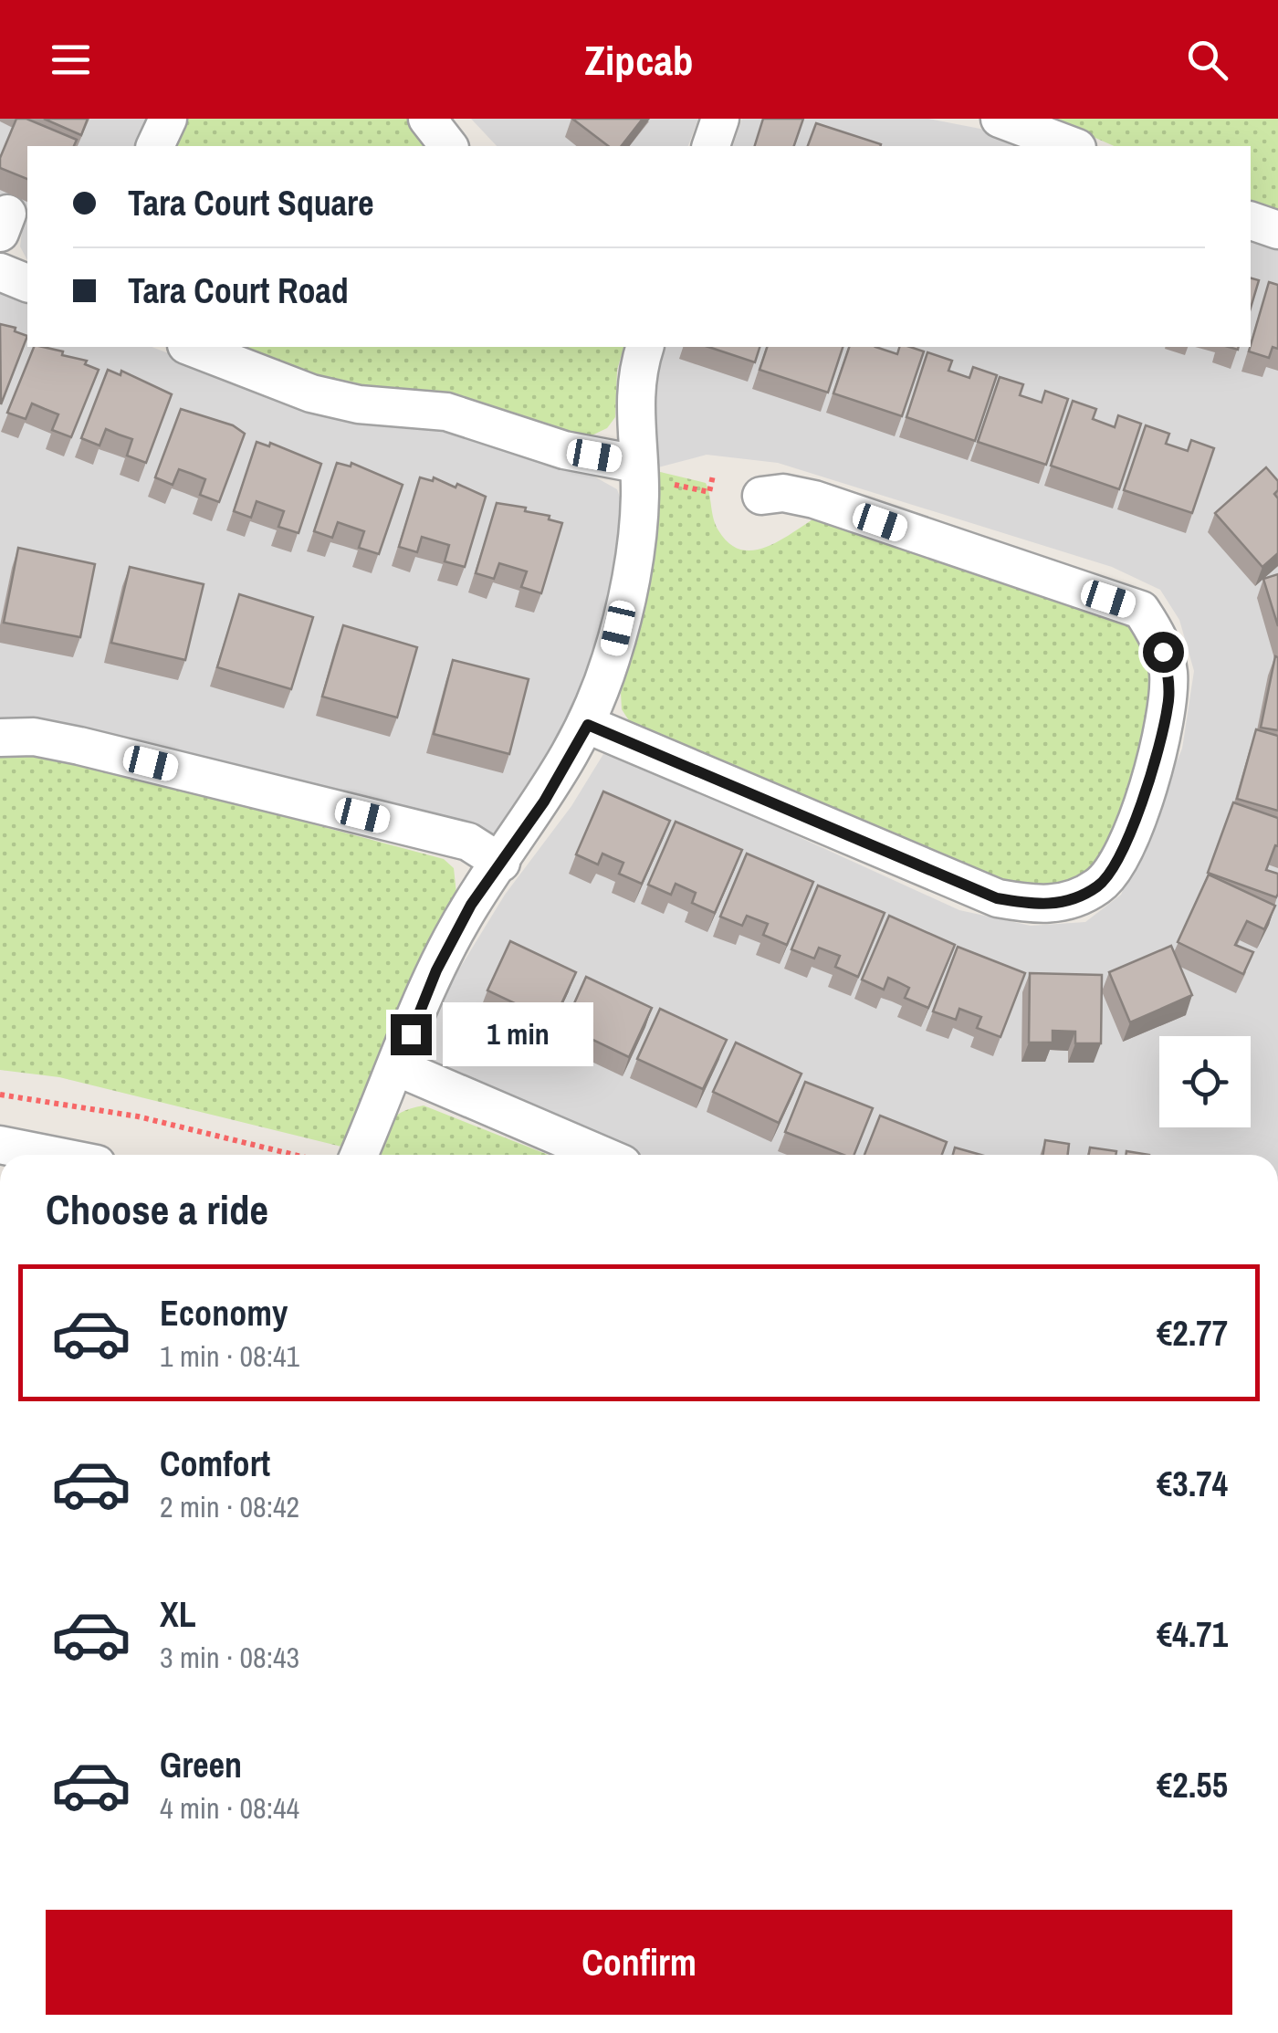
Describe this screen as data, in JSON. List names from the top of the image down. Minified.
{"page":{"header":"Zipcab","banner":["Tara Court Square","Tara Court Road"],"bubble":"1 min","heading":"Choose a ride","list":[{"name":"Economy","note":"1 min · 08:41","value":"€2.77"},{"name":"Comfort","note":"2 min · 08:42","value":"€3.74"},{"name":"XL","note":"3 min · 08:43","value":"€4.71"},{"name":"Green","note":"4 min · 08:44","value":"€2.55"}],"buttons":"Confirm"}}
